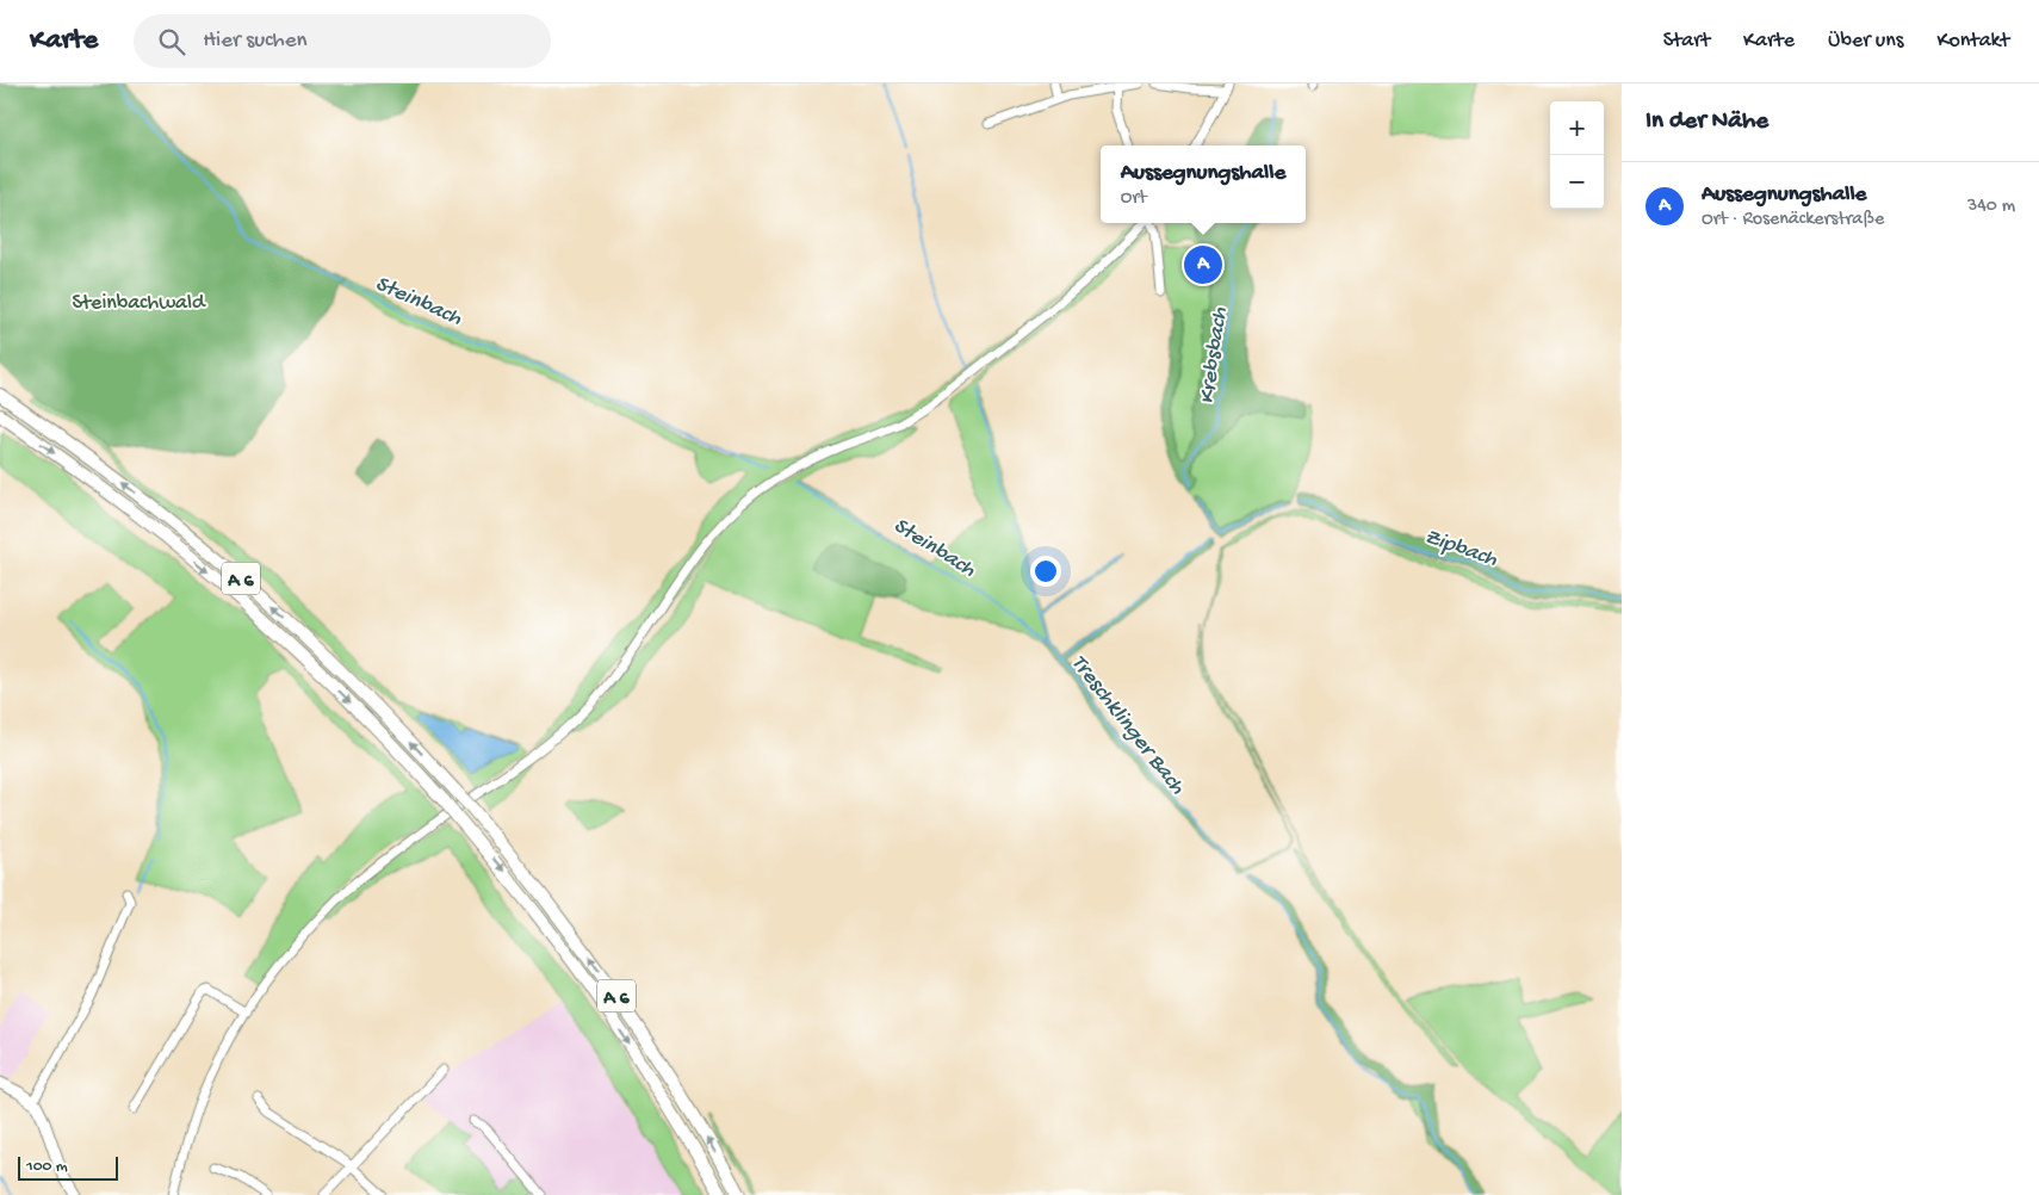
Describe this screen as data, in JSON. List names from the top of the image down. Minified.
{"streets":{"highway":["A 6"]},"water":["Steinbach","Krebsbach","Zipbach","Treschklinger Bach"],"parks":["Steinbachwald"],"scale_bar":"100 m","page":{"header":"Karte","search":"Hier suchen","nav":["Start","Karte","Über uns","Kontakt"],"heading":"In der Nähe","map_buttons":["+","−"],"popup":["Aussegnungshalle","Ort"],"list":[{"mark":"A","name":"Aussegnungshalle","note":"Ort · Rosenäckerstraße","value":"340 m"}],"pins":"A","scale":"100 m"}}
